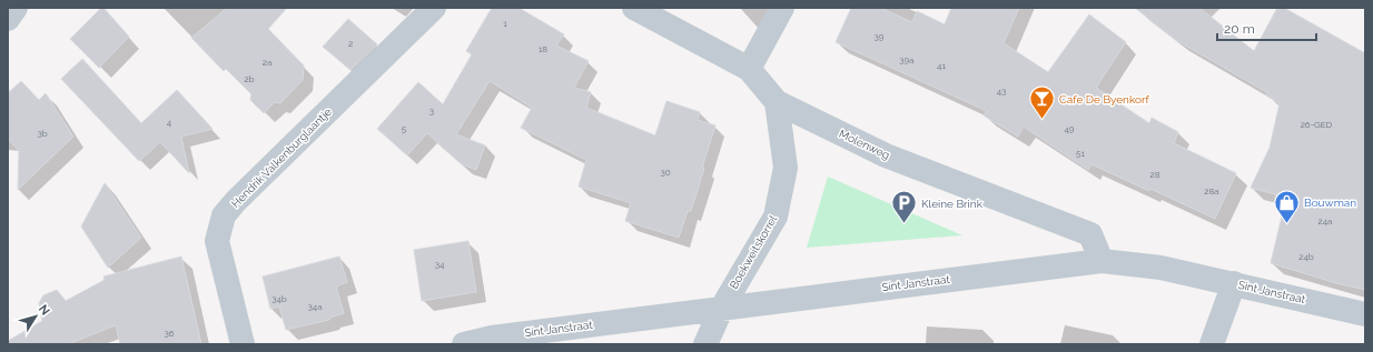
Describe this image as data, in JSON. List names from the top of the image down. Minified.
{"streets":{"street":["Molenweg","Hendrik Valkenburglaantje","Boekweitskorrel","Sint Janstraat"]},"crossings":[["Molenweg","Boekweitskorrel"],["Molenweg","Sint Janstraat"],["Boekweitskorrel","Sint Janstraat"]],"places":{"bar":["Cafe De Byenkorf"],"shop":["Bouwman"],"parking":["Kleine Brink"]},"house_numbers":["1","39","2","18","39a","2a","41","2b","43","3","4","26-GED","5","49","3b","51","30","28","28a","24a","24b","34","34b","34a","36"],"scale_bar":"20 m","north":"top right"}
